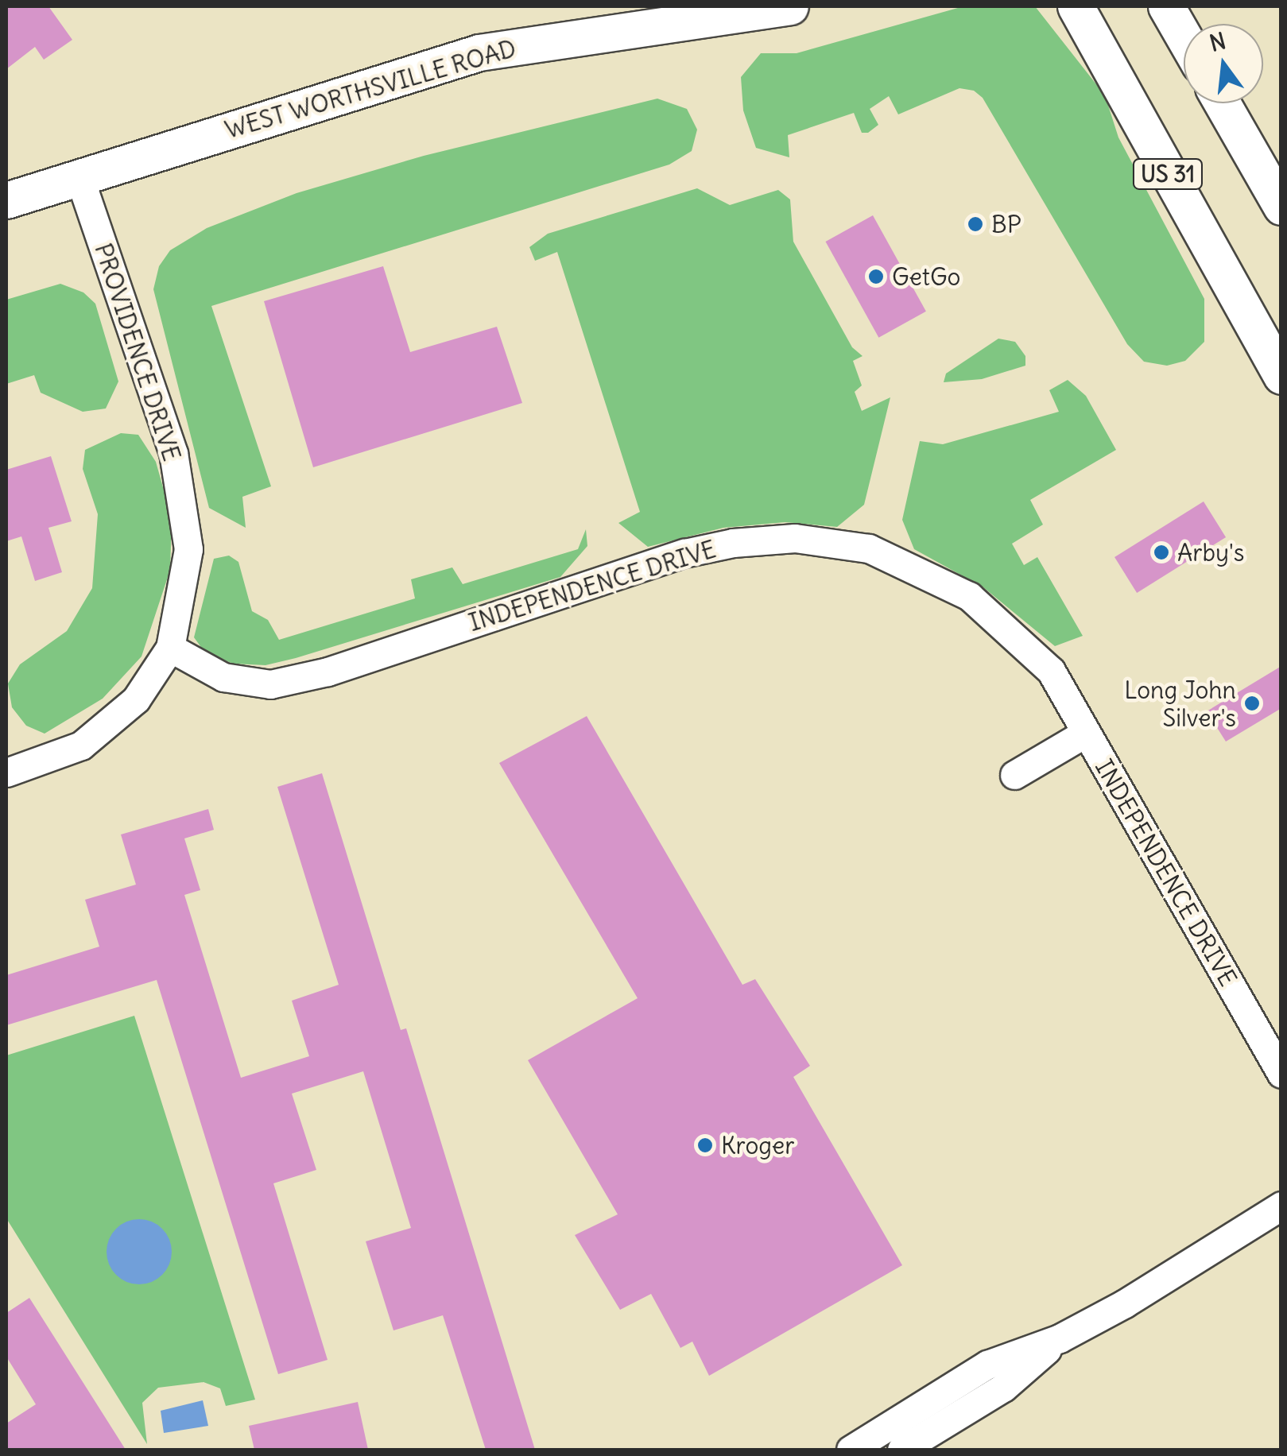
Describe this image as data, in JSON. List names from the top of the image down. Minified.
{"streets":{"main road":["WEST WORTHSVILLE ROAD","US 31"],"street":["PROVIDENCE DRIVE","INDEPENDENCE DRIVE"]},"crossings":[["WEST WORTHSVILLE ROAD","PROVIDENCE DRIVE"],["PROVIDENCE DRIVE","INDEPENDENCE DRIVE"]],"places":["BP","GetGo","Arby's","Long John Silver's","Kroger"],"north":"top"}
